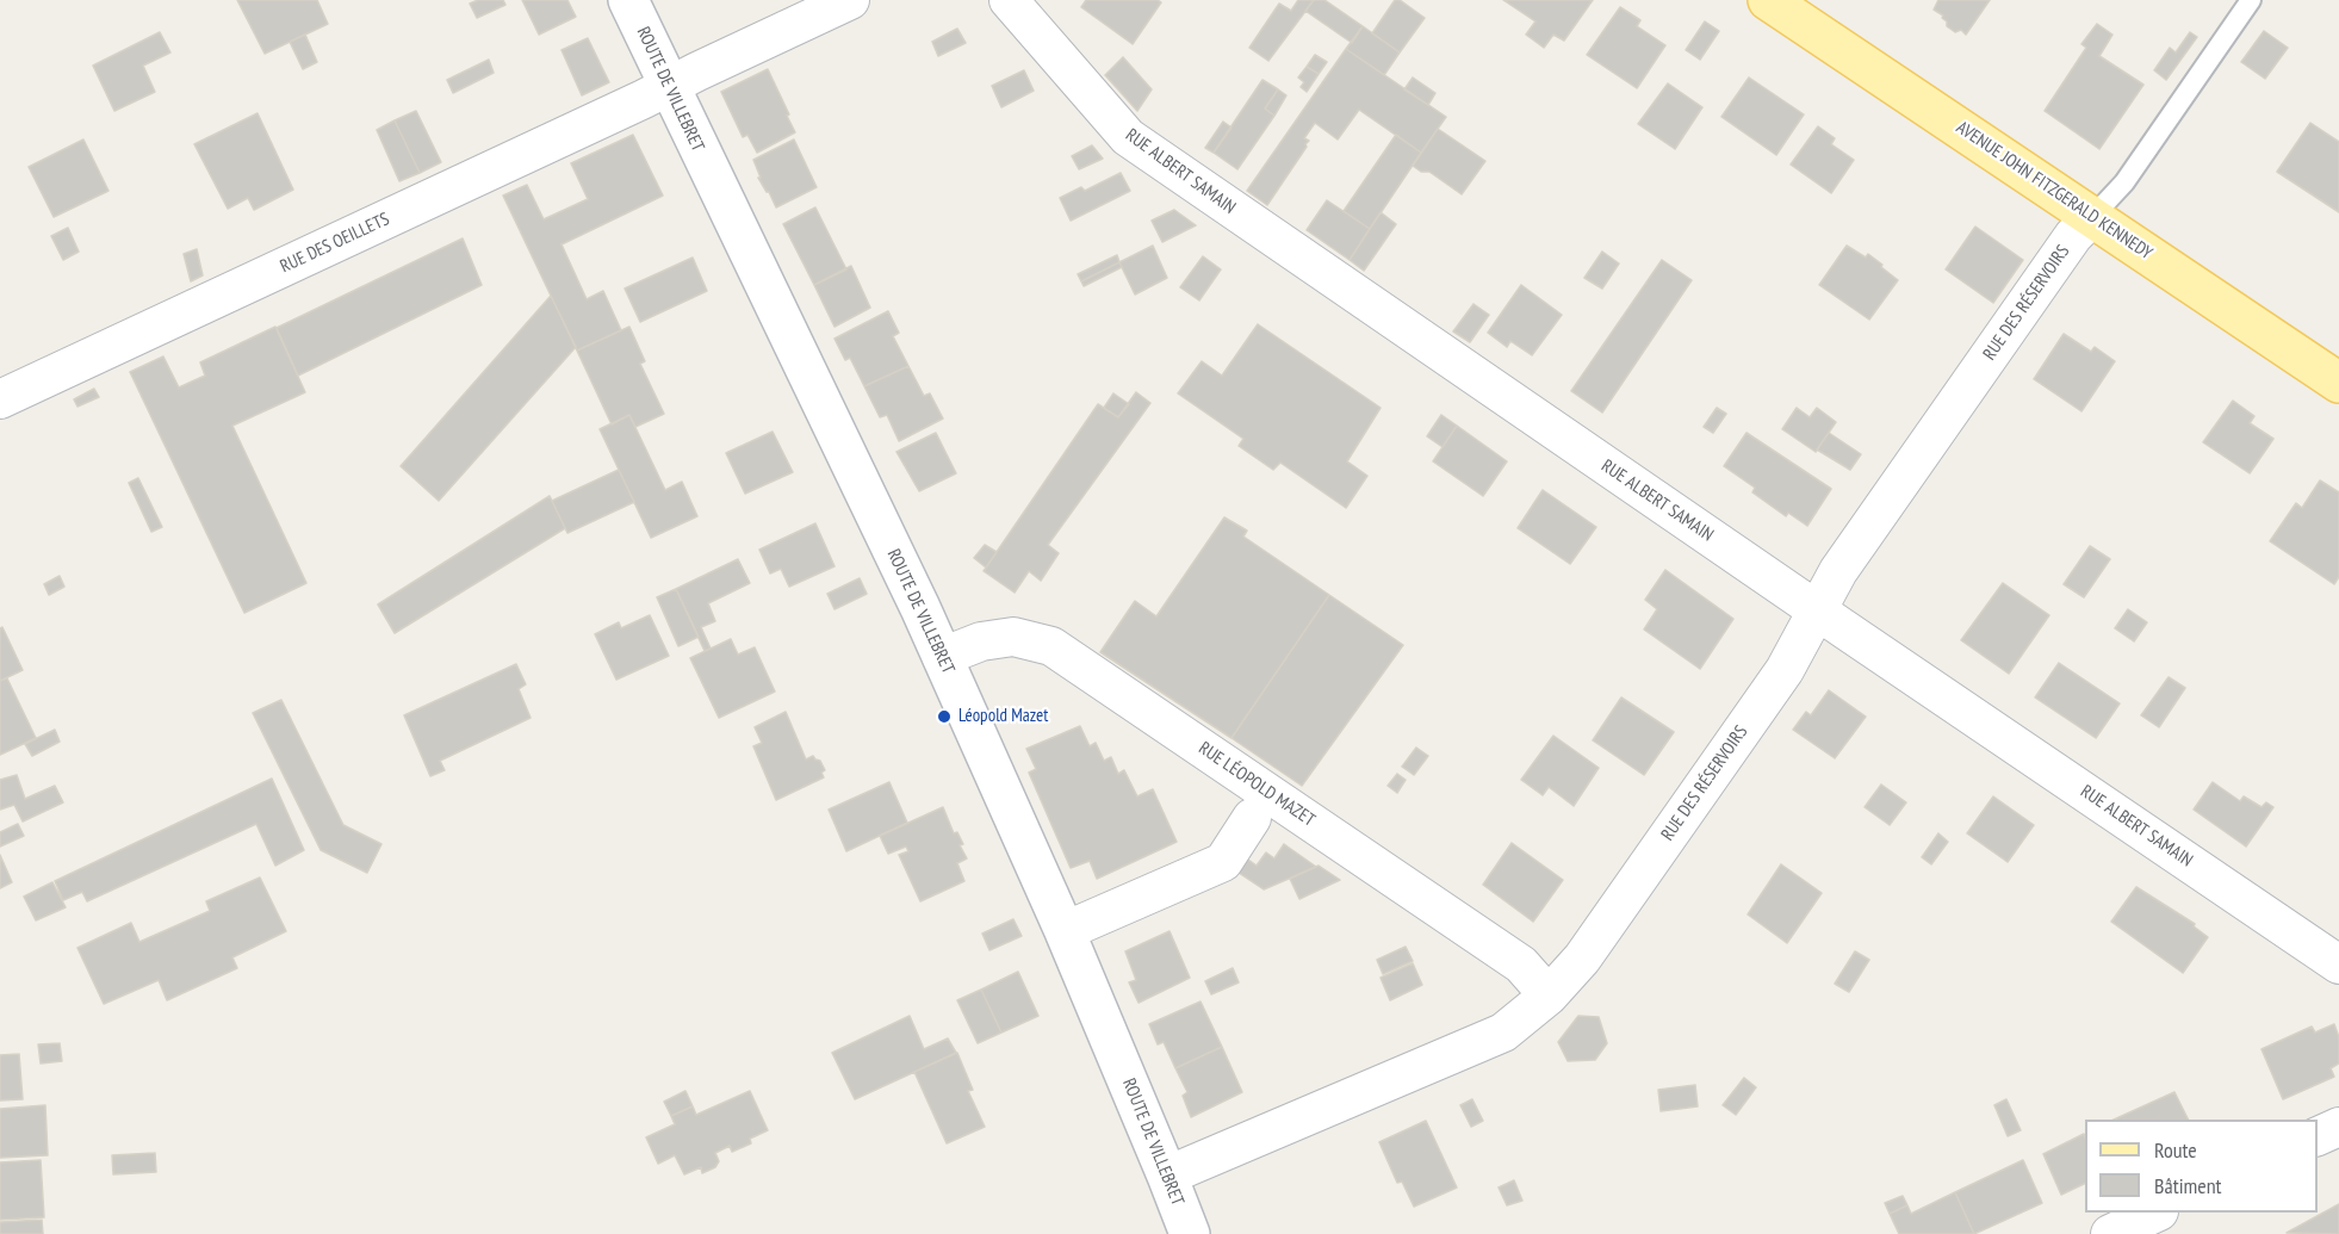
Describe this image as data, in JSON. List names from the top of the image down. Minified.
{"streets":{"main road":["ROUTE DE VILLEBRET","AVENUE JOHN FITZGERALD KENNEDY"],"street":["RUE ALBERT SAMAIN","RUE DES OEILLETS","RUE DES RÉSERVOIRS","RUE LÉOPOLD MAZET"]},"crossings":[["ROUTE DE VILLEBRET","RUE DES OEILLETS"],["ROUTE DE VILLEBRET","RUE DES RÉSERVOIRS"],["ROUTE DE VILLEBRET","RUE LÉOPOLD MAZET"],["RUE ALBERT SAMAIN","RUE DES RÉSERVOIRS"],["AVENUE JOHN FITZGERALD KENNEDY","RUE DES RÉSERVOIRS"],["RUE DES RÉSERVOIRS","RUE LÉOPOLD MAZET"]],"places":["Léopold Mazet"],"legend":["Route","Bâtiment"]}
